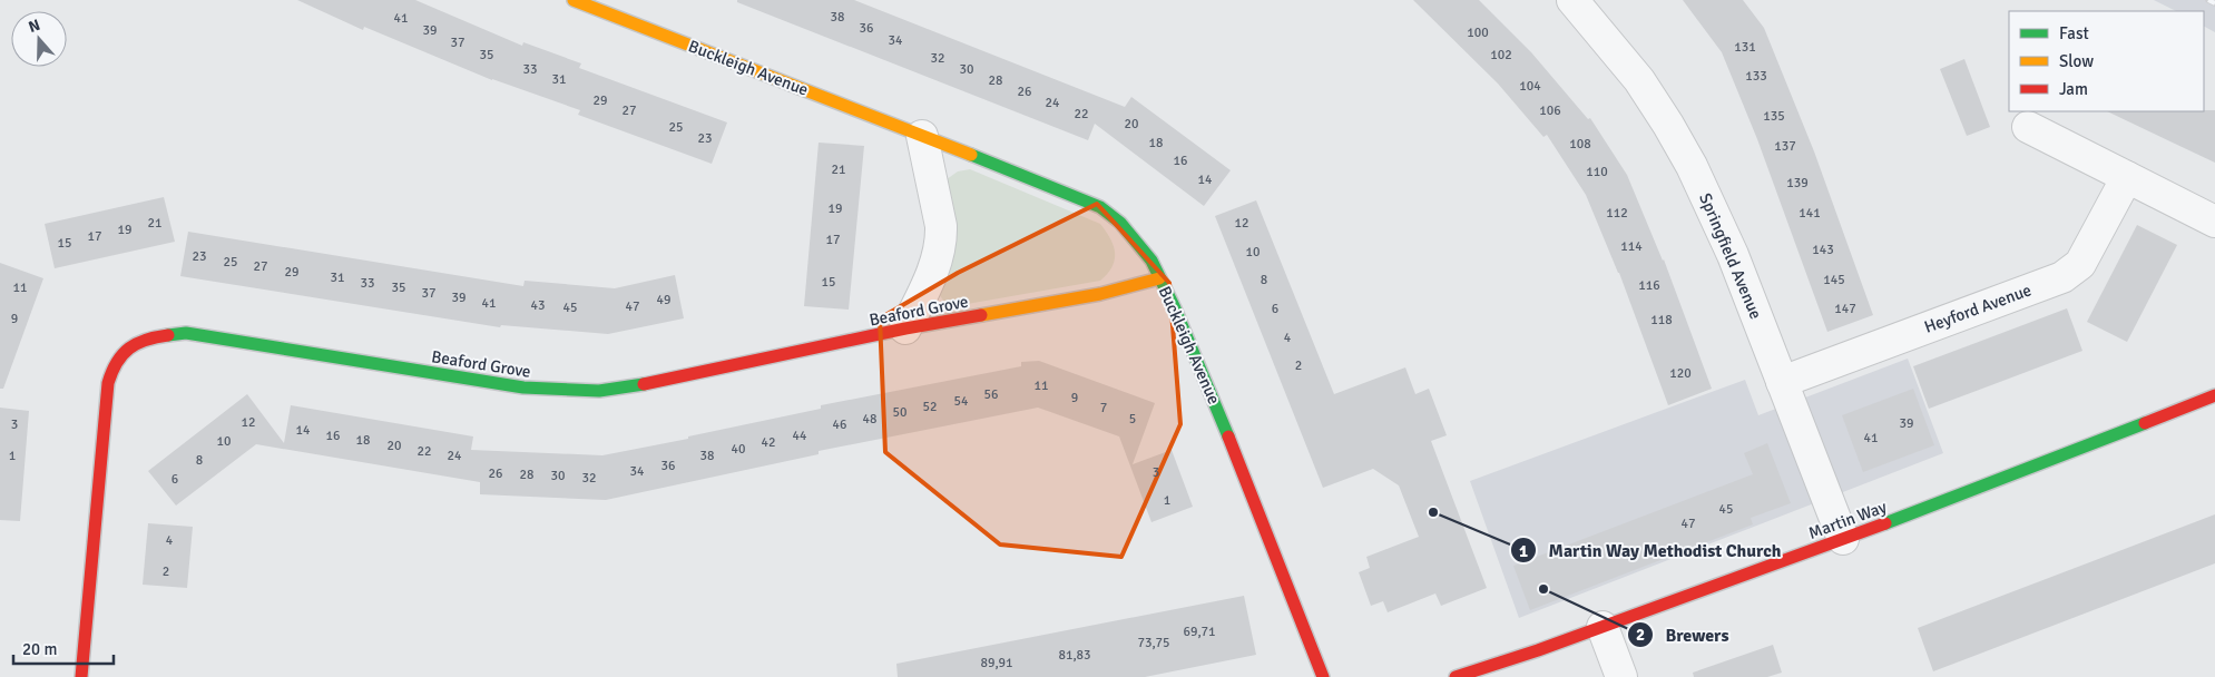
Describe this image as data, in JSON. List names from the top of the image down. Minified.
{"streets":{"street":["Buckleigh Avenue","Springfield Avenue","Heyford Avenue","Beaford Grove","Martin Way"]},"crossings":[["Buckleigh Avenue","Beaford Grove"],["Springfield Avenue","Heyford Avenue"],["Springfield Avenue","Martin Way"]],"places":["Martin Way Methodist Church","Brewers"],"house_numbers":["38","41","36","39","100","34","37","131","35","102","32","33","30","133","31","28","104","26","29","24","27","106","22","135","20","25","23","18","108","137","16","21","110","14","139","19","112","141","21","12","19","17","17","15","114","143","10","23","25","27","29","31","8","145","15","33","116","11","35","37","39","49","41","43","47","45","6","147","9","118","4","2","120","11","56","9","54","52","7","50","48","5","12","39","3","46","14","16","44","41","18","10","42","20","40","22","1","24","38","8","36","34","3","26","28","30","32","6","1","45","47","4","2","69,71","73,75","81,83","89,91"],"legend":["Fast","Slow","Jam"],"scale_bar":"20 m","north":"top"}
